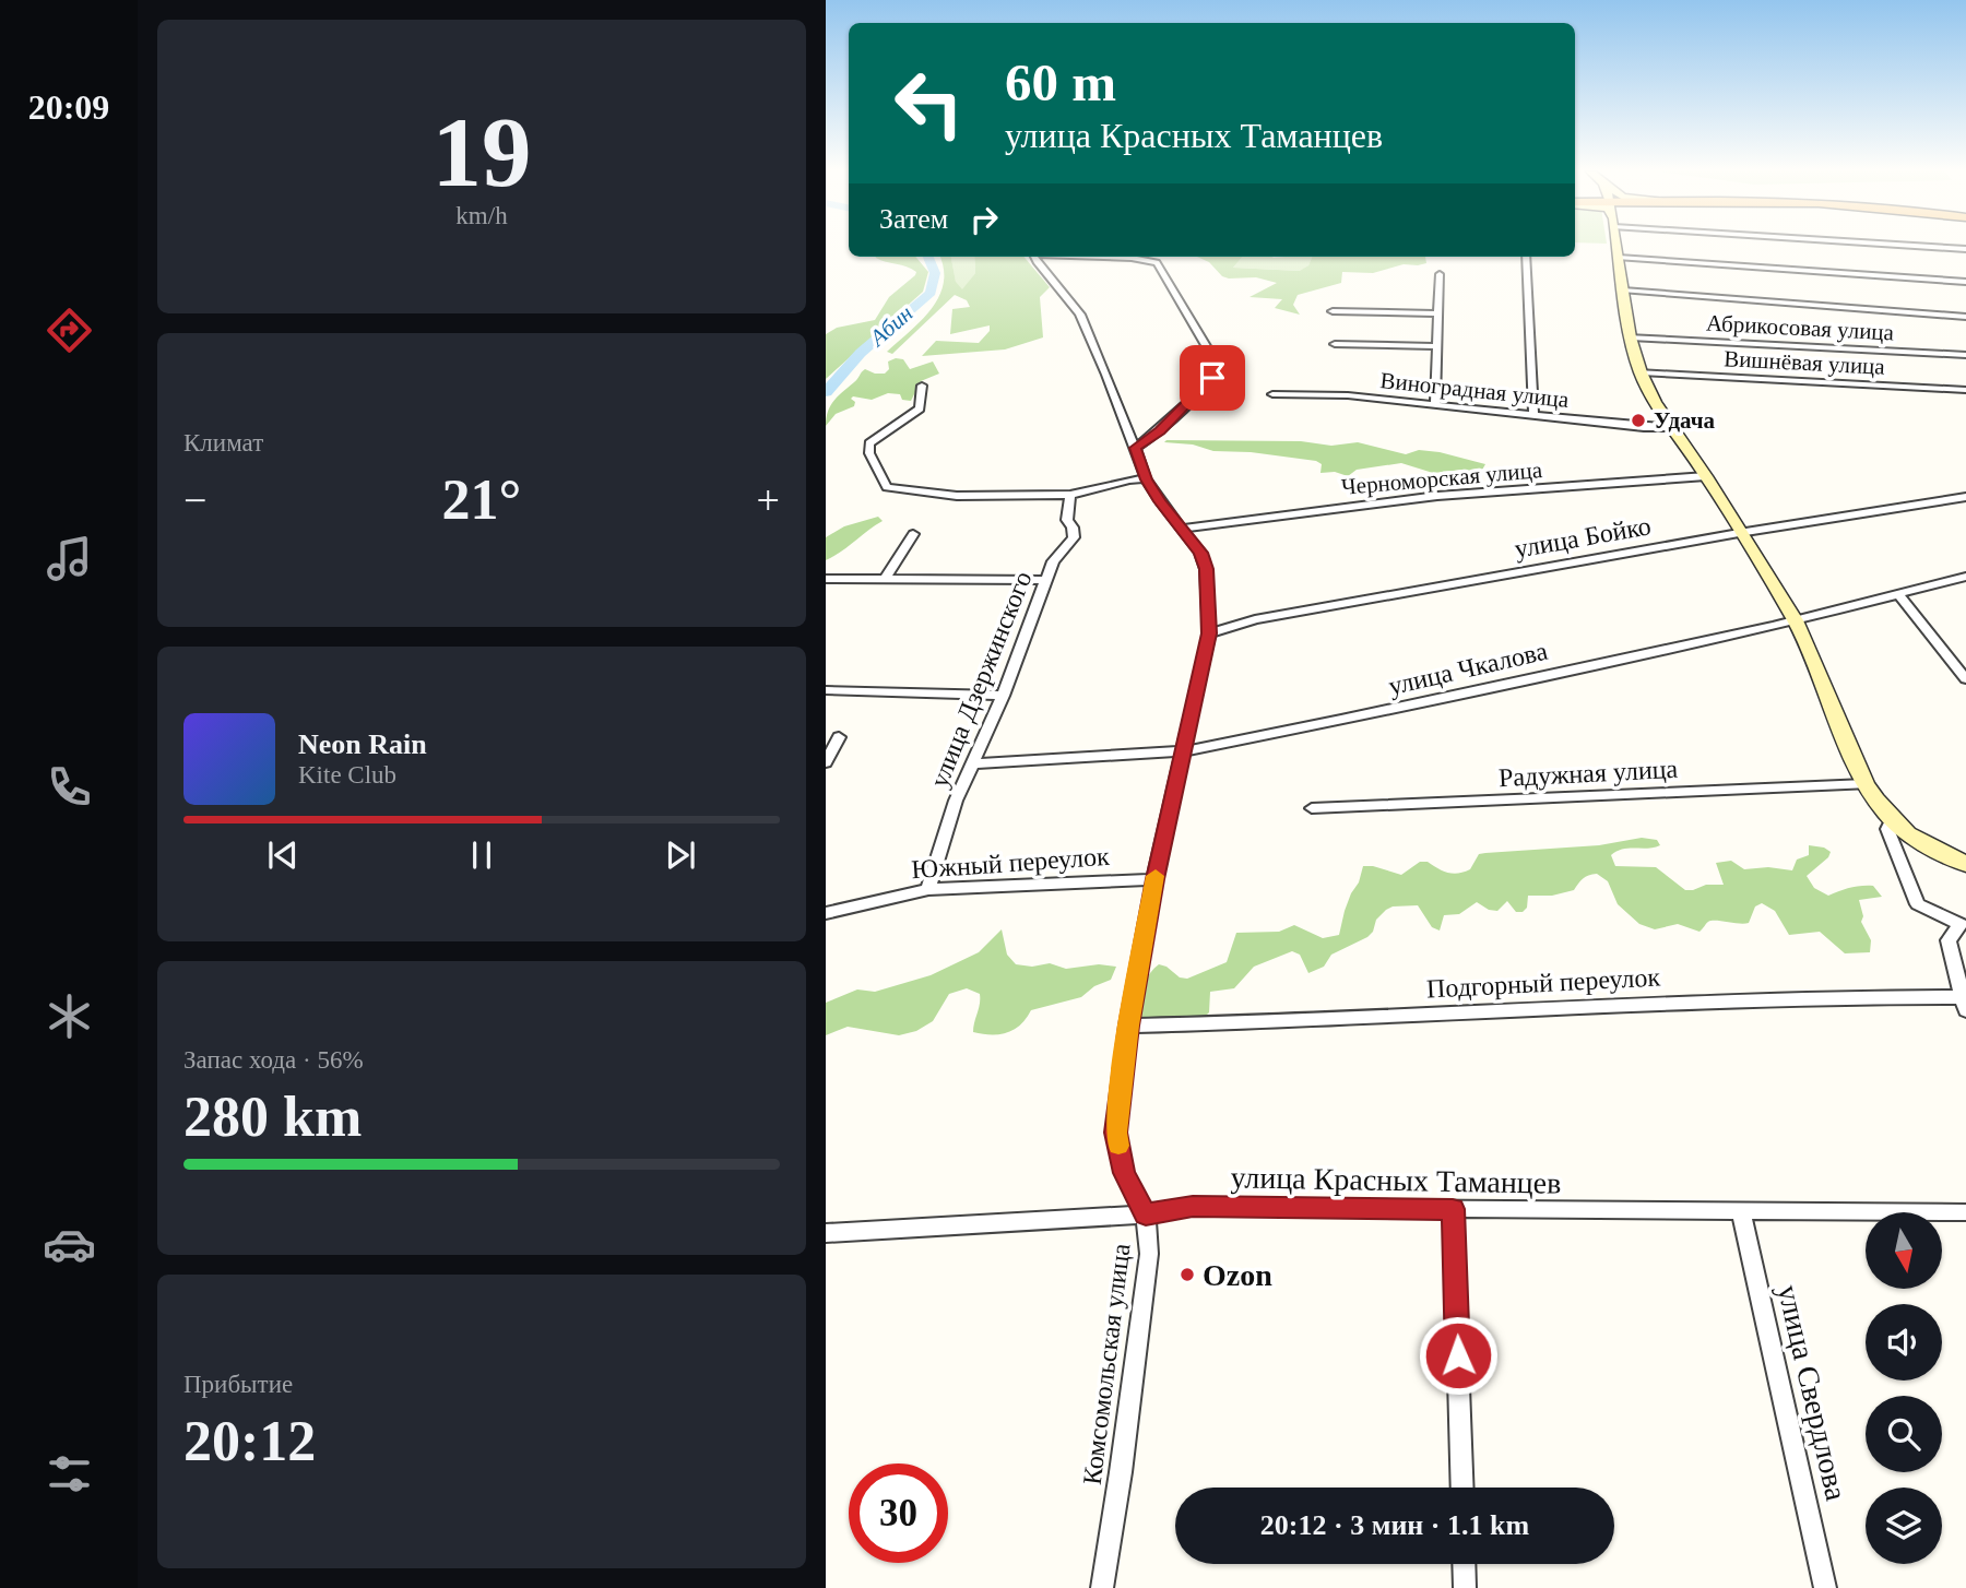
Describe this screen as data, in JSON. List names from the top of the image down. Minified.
{"streets":{"street":["Абрикосовая улица","Вишнёвая улица","Виноградная улица","Черноморская улица","улица Бойко","улица Чкалова","улица Дзержинского","Радужная улица","Южный переулок","Подгорный переулок","улица Красных Таманцев","Комсомольская улица","улица Свердлова"]},"crossings":[["Черноморская улица","Комсомольская улица"],["улица Бойко","Комсомольская улица"],["улица Чкалова","улица Дзержинского"],["улица Чкалова","Комсомольская улица"],["улица Дзержинского","Южный переулок"],["Южный переулок","Комсомольская улица"],["Подгорный переулок","Комсомольская улица"],["улица Красных Таманцев","Комсомольская улица"],["улица Красных Таманцев","улица Свердлова"]],"water":["Абин"],"places":["Удача","Ozon"],"north":"bottom","page":{"tabs":"20:09","tile":[["19","km/h"],"Климат",["Запас хода · 56%","280 km"],["Прибытие","20:12"]],"turn":["60 m","улица Красных Таманцев"],"then":"Затем","heat":["−","21°","+"],"song":["Neon Rain","Kite Club"],"limit":"30","trip":"20:12 · 3 мин · 1.1 km"}}
